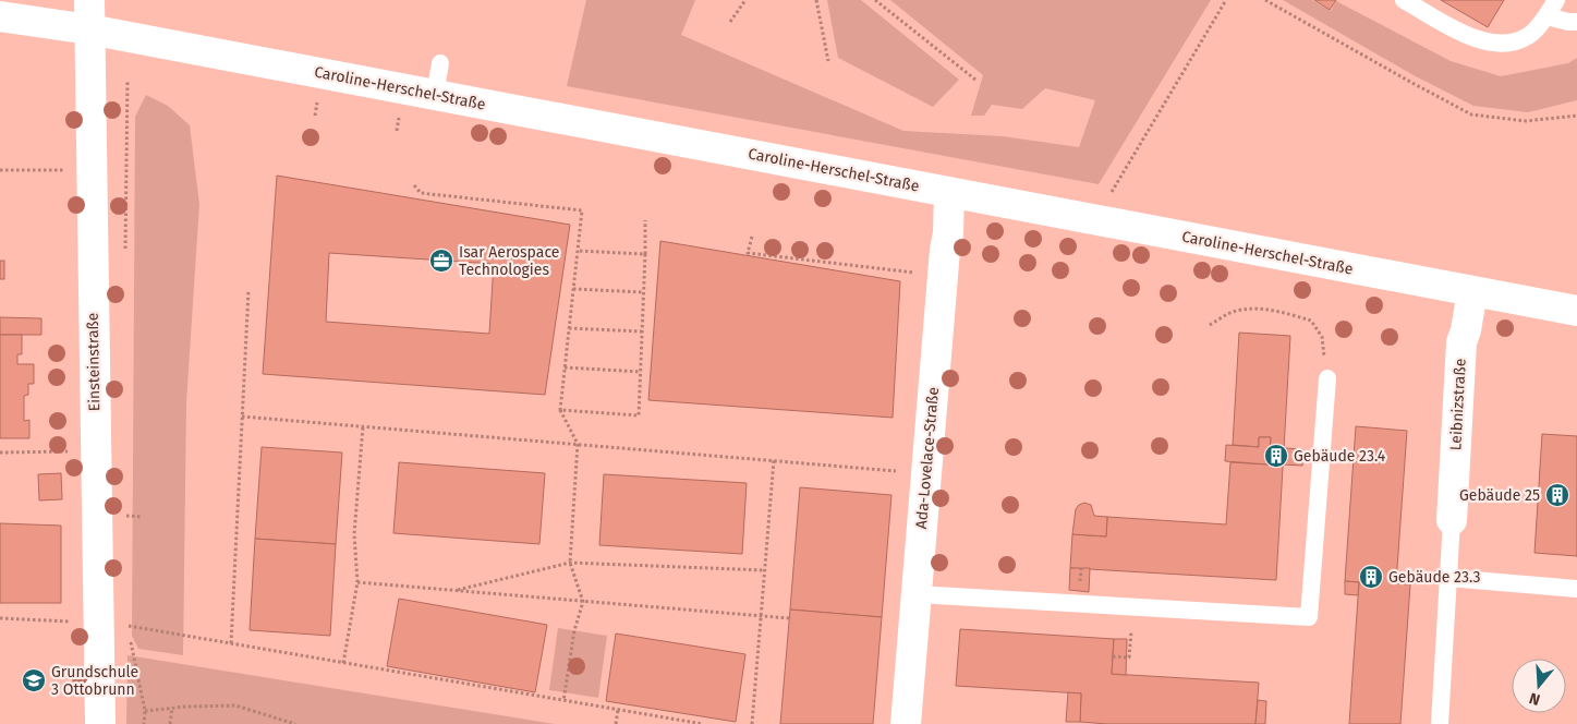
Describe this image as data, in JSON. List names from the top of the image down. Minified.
{"streets":{"street":["Caroline-Herschel-Straße","Einsteinstraße","Leibnizstraße","Ada-Lovelace-Straße"]},"crossings":[["Caroline-Herschel-Straße","Einsteinstraße"],["Caroline-Herschel-Straße","Leibnizstraße"],["Caroline-Herschel-Straße","Ada-Lovelace-Straße"]],"places":{"office":["Isar Aerospace Technologies"],"building":["Gebäude 23.4","Gebäude 25","Gebäude 23.3"],"school or university":["Grundschule 3 Ottobrunn"]},"north":"bottom"}
